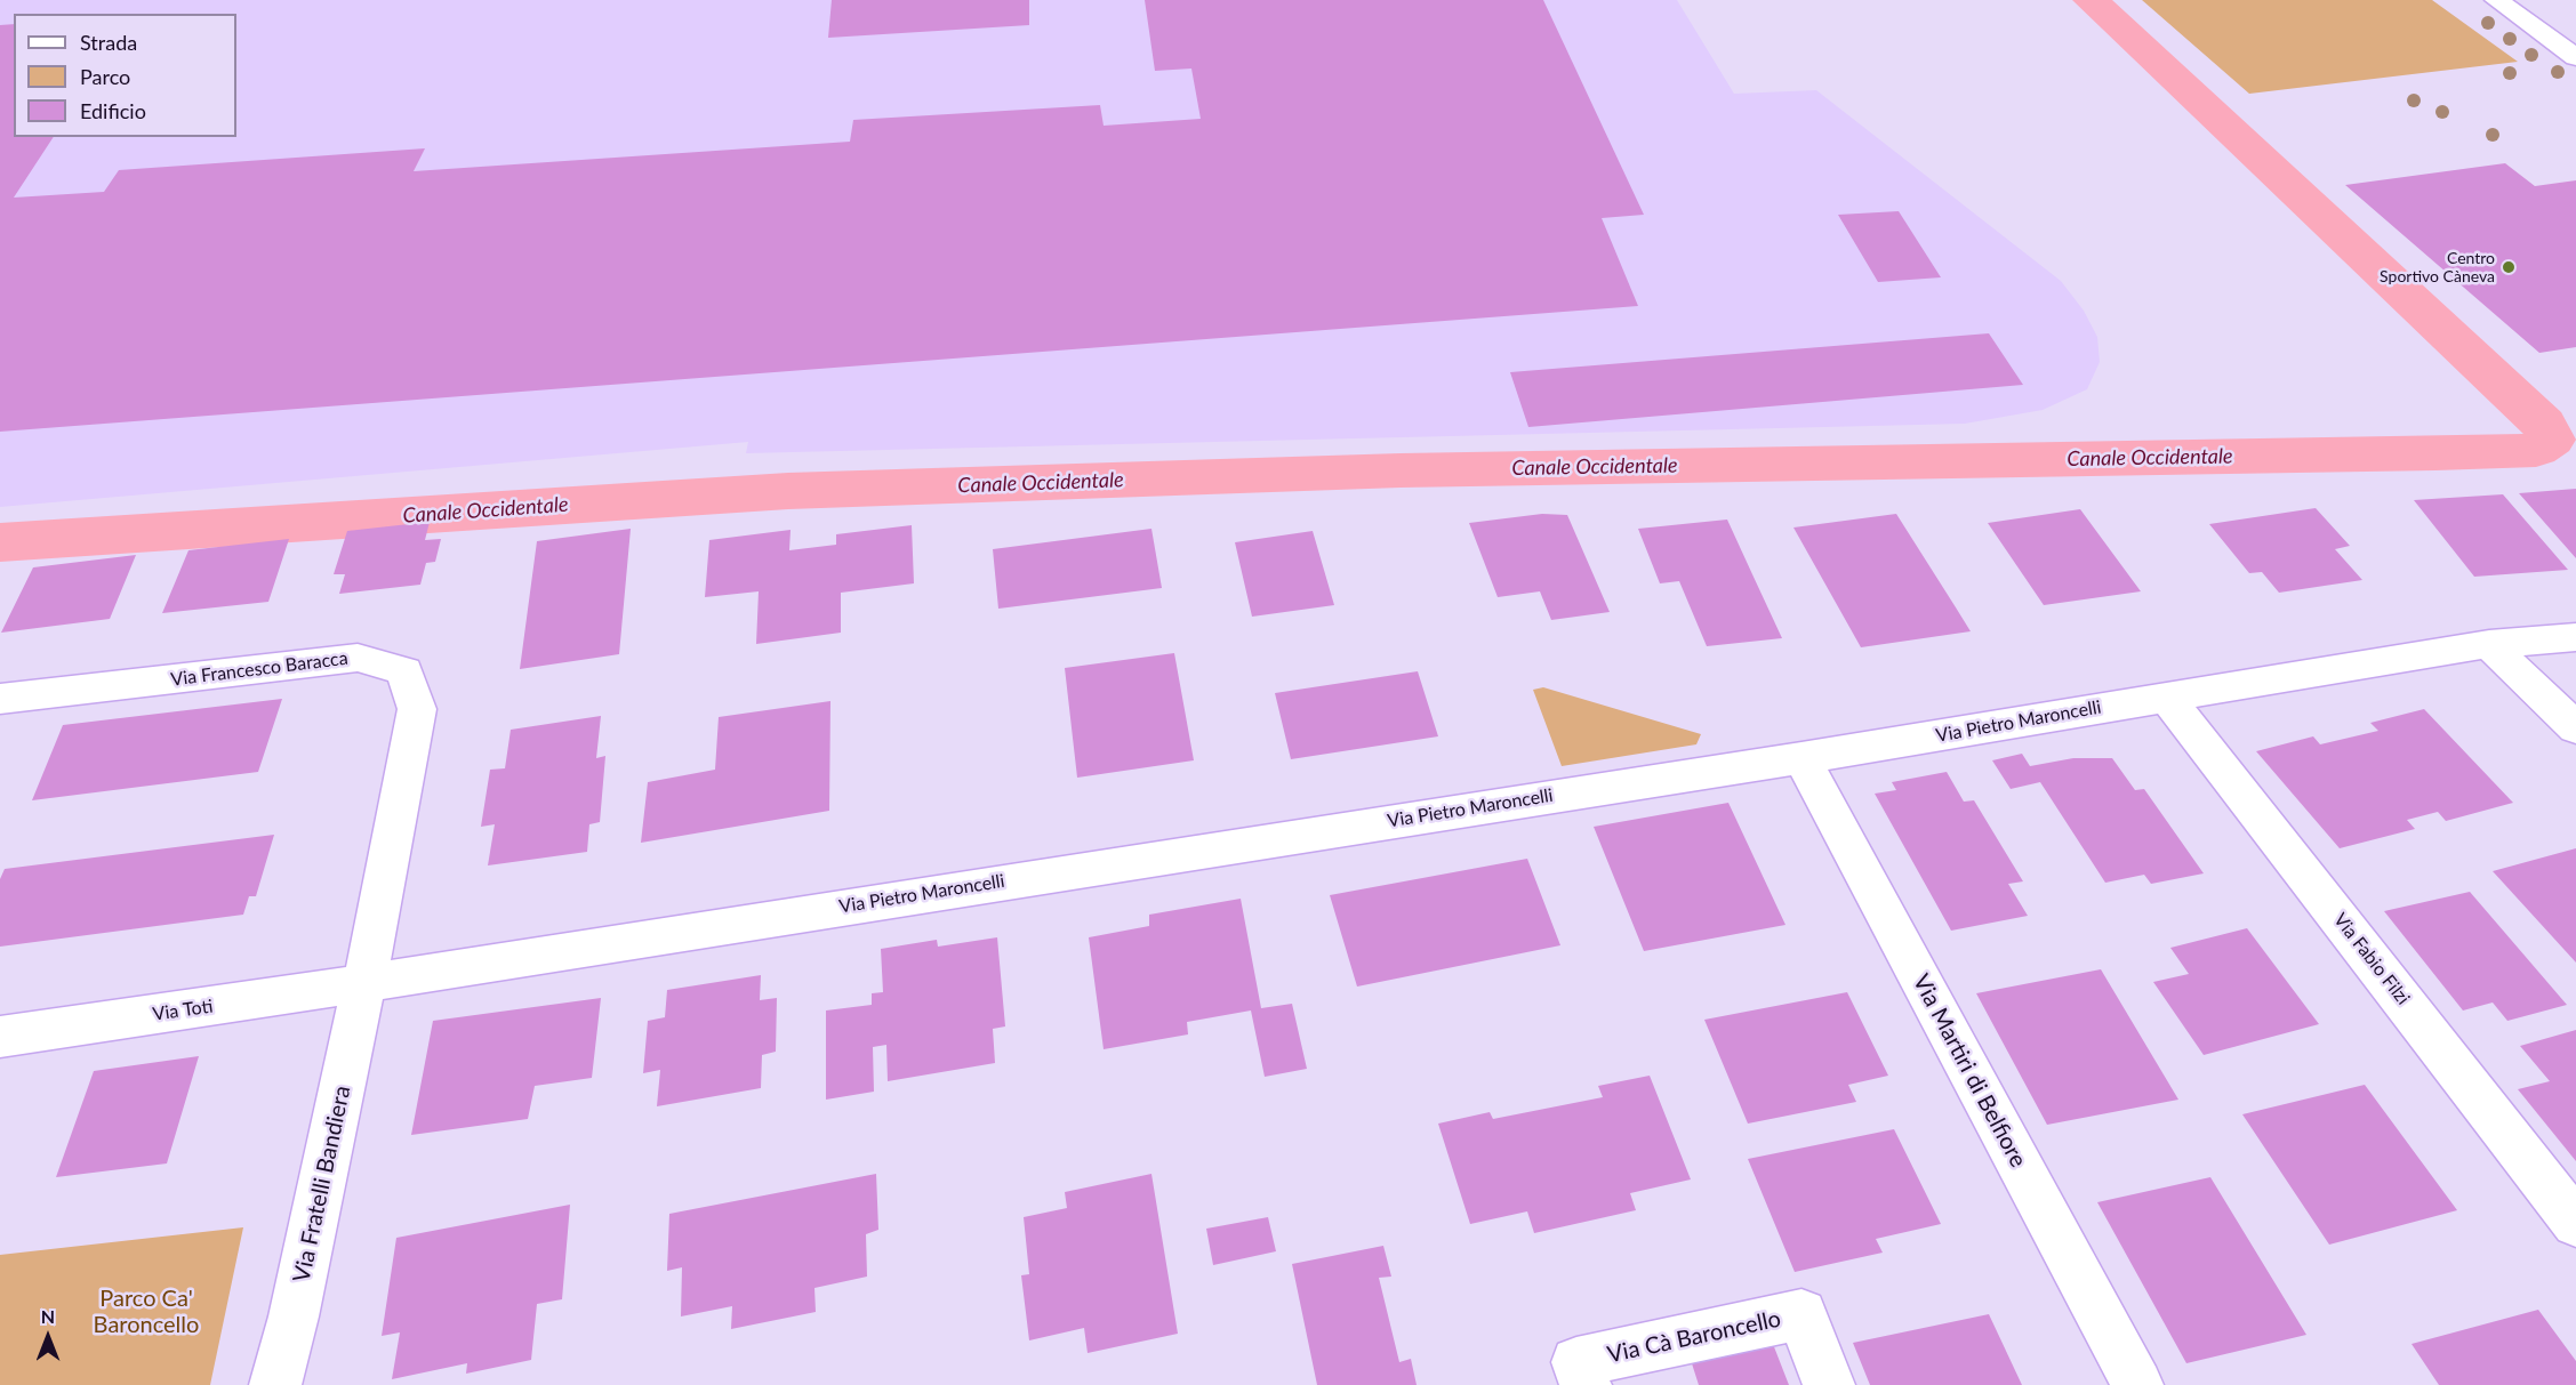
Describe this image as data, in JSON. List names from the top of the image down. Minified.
{"streets":{"street":["Via Francesco Baracca","Via Pietro Maroncelli","Via Fabio Filzi","Via Toti","Via Martiri di Belfiore","Via Fratelli Bandiera","Via Cà Baroncello"]},"crossings":[["Via Francesco Baracca","Via Pietro Maroncelli"],["Via Francesco Baracca","Via Toti"],["Via Francesco Baracca","Via Fratelli Bandiera"],["Via Pietro Maroncelli","Via Fabio Filzi"],["Via Pietro Maroncelli","Via Toti"],["Via Pietro Maroncelli","Via Martiri di Belfiore"],["Via Pietro Maroncelli","Via Fratelli Bandiera"],["Via Toti","Via Fratelli Bandiera"]],"water":["Canale Occidentale"],"parks":["Parco Ca' Baroncello"],"places":["Centro Sportivo Càneva"],"legend":["Strada","Parco","Edificio"],"north":"top"}
